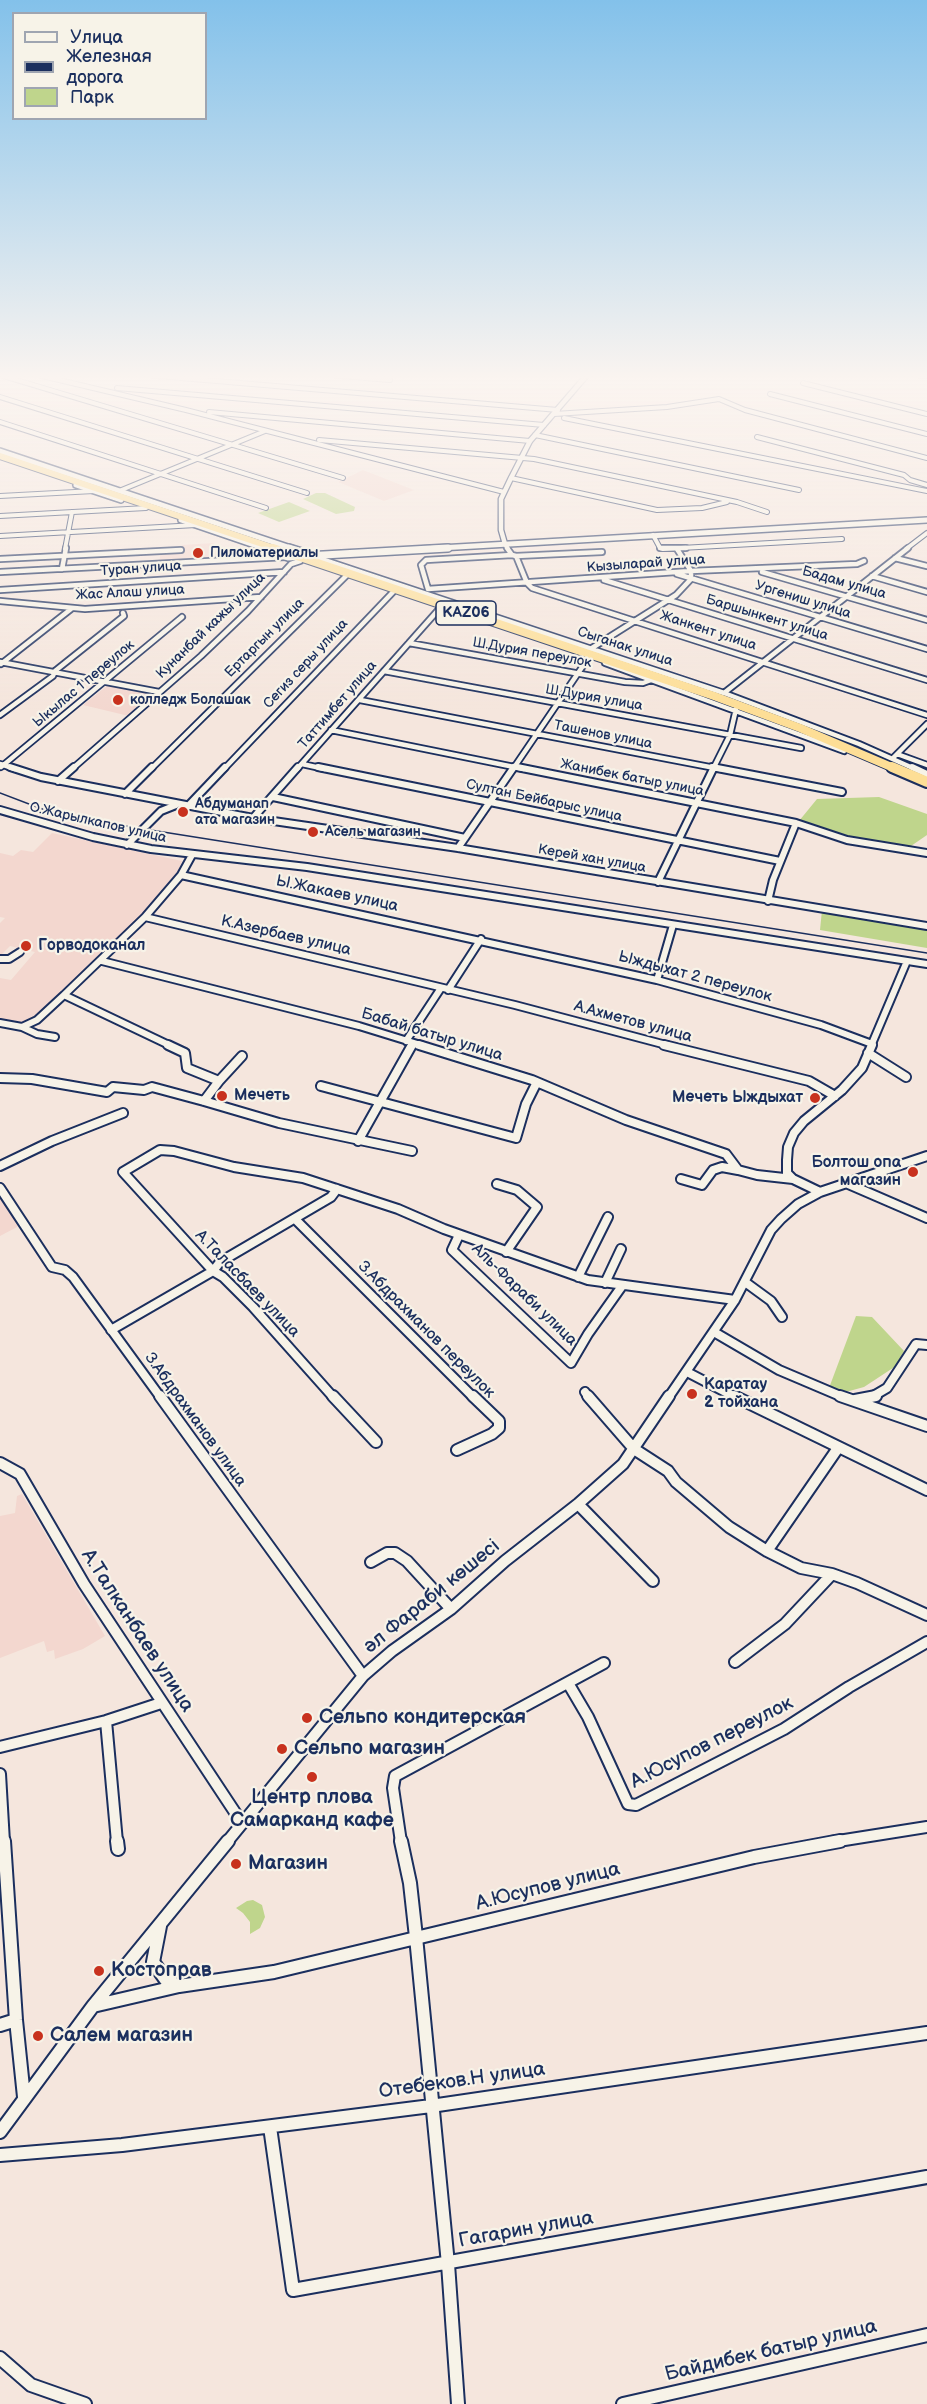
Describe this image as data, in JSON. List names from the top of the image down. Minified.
{"streets":{"highway":["KАZ06"],"street":["Кызыларай улица","Туран улица","Бадам улица","Жас Алаш улица","Ургениш улица","Баршынкент улица","Кунанбай кажы улица","Жанкент улица","Ертаргын улица","Сыганак улица","Ш.Дурия переулок","Сегиз серы улица","Ыкылас 1 переулок","Ш.Дурия улица","Таттимбет улица","Ташенов улица","Жанибек батыр улица","Султан Бейбарыс улица","О.Жарылкапов улица","Керей хан улица","Ы.Жакаев улица","К.Азербаев улица","Ыждыхат 2 переулок","А.Ахметов улица","Бабай батыр улица","А.Таласбаев улица","Аль-Фараби улица","З.Абдрахманов переулок","З.Абдрахманов улица","әл Фараби көшесі","А.Талканбаев улица","А.Юсупов переулок","А.Юсупов улица","Отебеков.Н улица","Гагарин улица","Байдибек батыр улица"]},"crossings":[["Кызыларай улица","Бадам улица"],["Кызыларай улица","Ургениш улица"],["Кызыларай улица","Баршынкент улица"],["Кызыларай улица","Жанкент улица"],["Туран улица","Кунанбай кажы улица"],["Жас Алаш улица","Кунанбай кажы улица"],["KАZ06","Кунанбай кажы улица"],["KАZ06","Сыганак улица"],["Кунанбай кажы улица","Сыганак улица"],["Кунанбай кажы улица","Керей хан улица"],["Ертаргын улица","Керей хан улица"],["Ш.Дурия переулок","Таттимбет улица"],["Сегиз серы улица","Керей хан улица"],["Ыкылас 1 переулок","Керей хан улица"],["Ш.Дурия улица","Таттимбет улица"],["Таттимбет улица","Ташенов улица"],["Таттимбет улица","Жанибек батыр улица"],["Таттимбет улица","Султан Бейбарыс улица"],["Таттимбет улица","Керей хан улица"],["Ы.Жакаев улица","Ыждыхат 2 переулок"],["К.Азербаев улица","А.Ахметов улица"],["Бабай батыр улица","әл Фараби көшесі"],["А.Таласбаев улица","Аль-Фараби улица"],["Аль-Фараби улица","әл Фараби көшесі"],["З.Абдрахманов улица","әл Фараби көшесі"],["әл Фараби көшесі","А.Талканбаев улица"],["әл Фараби көшесі","А.Юсупов улица"],["Отебеков.Н улица","Гагарин улица"]],"places":["Пиломатериалы","колледж Болашак","Абдуманап ата магазин","Асель магазин","Горводоканал","Мечеть","Мечеть Ыждыхат","Болтош опа магазин","Каратау 2 тойхана","Сельпо кондитерская","Сельпо магазин","Центр плова Самарканд кафе","Магазин","Костоправ","Салем магазин"],"legend":["Улица","Железная дорога","Парк"]}
